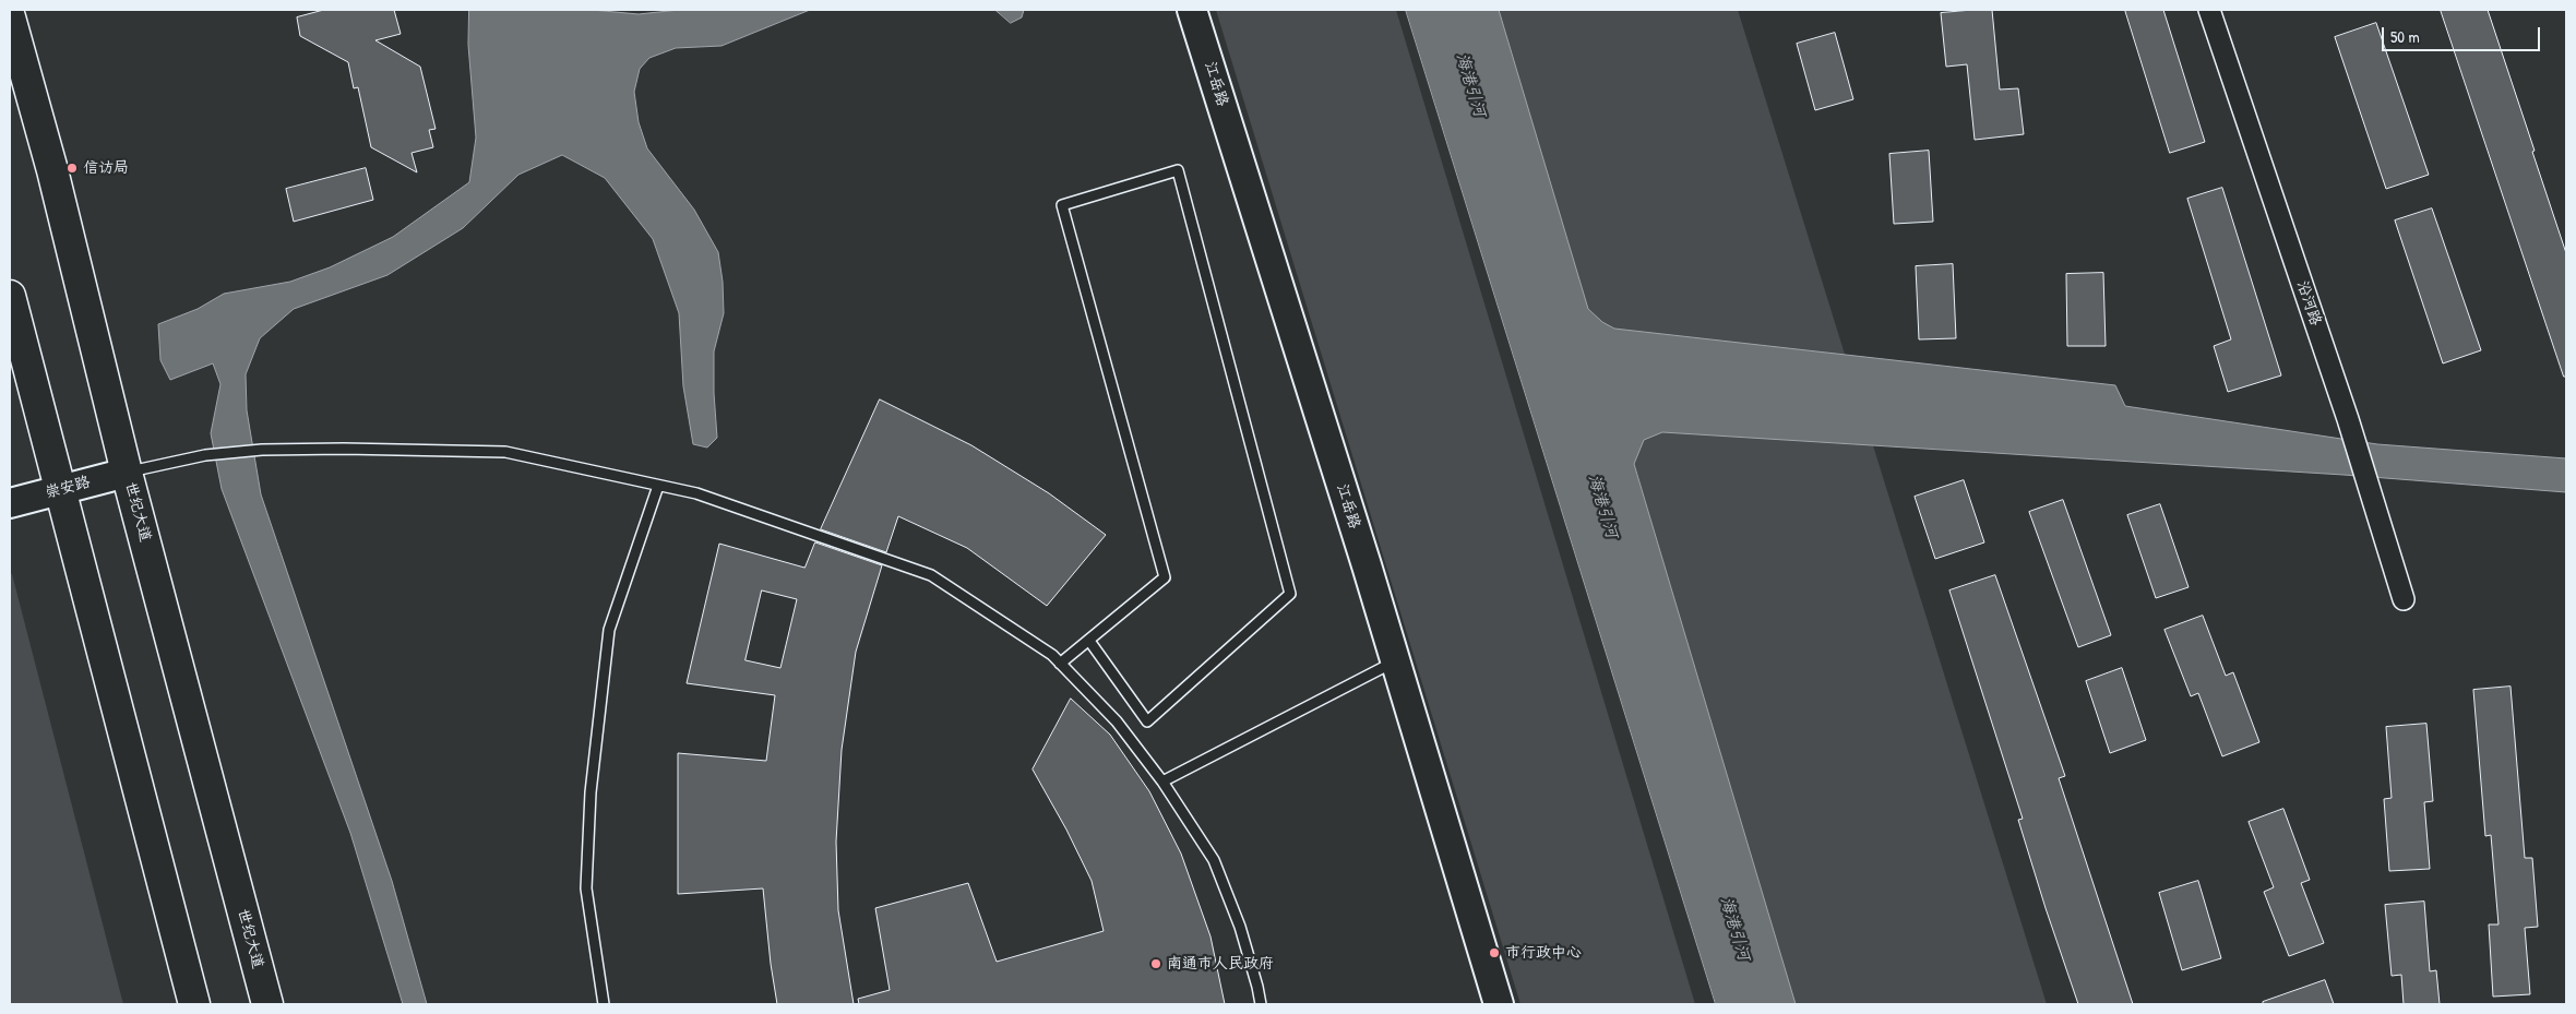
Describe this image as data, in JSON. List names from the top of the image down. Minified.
{"streets":{"main road":["世纪大道"],"street":["江岳路","沿河路","崇安路"]},"crossings":[["崇安路","世纪大道"]],"water":["海港引河"],"places":["信访局","市行政中心","南通市人民政府"],"scale_bar":"50 m"}
